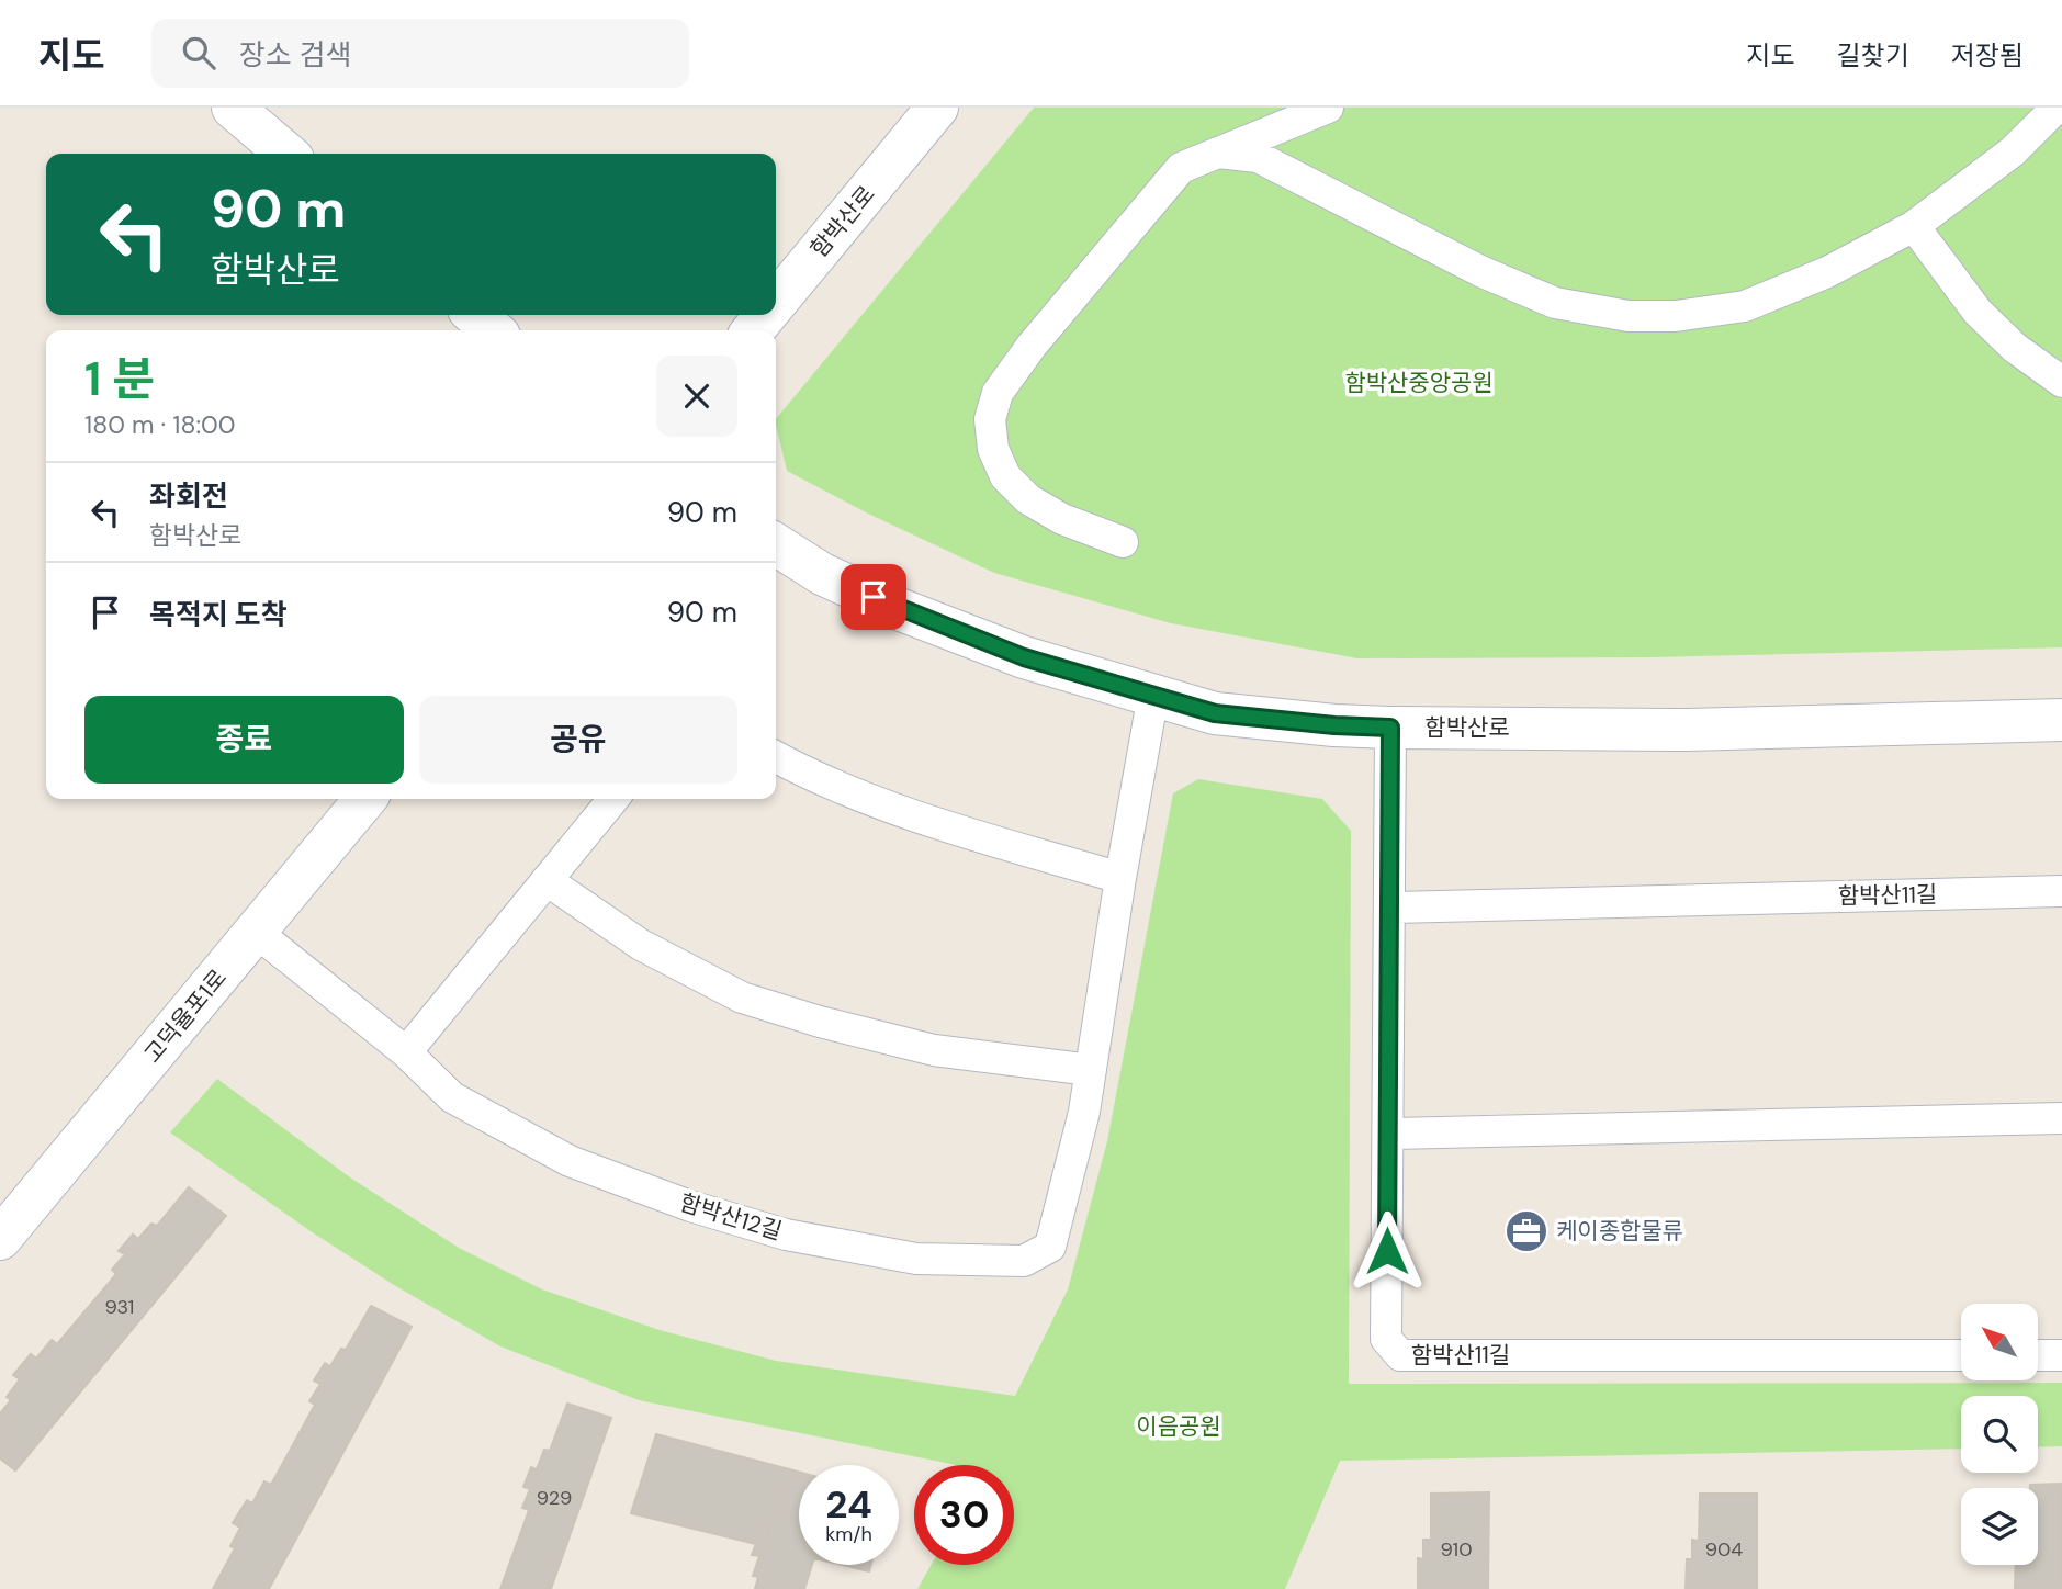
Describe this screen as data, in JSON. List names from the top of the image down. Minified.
{"streets":{"street":["함박산로","함박산11길","고덕율포1로","함박산12길"]},"crossings":[["함박산로","함박산11길"],["함박산로","함박산12길"],["고덕율포1로","함박산12길"]],"parks":["함박산중앙공원","이음공원"],"places":{"office":["케이종합물류"]},"house_numbers":["931","929","910","904"],"north":"top left","page":{"header":"지도","search":"장소 검색","nav":["지도","길찾기","저장됨"],"turn":["90 m","함박산로"],"heading":["1 분","180 m · 18:00"],"list":[{"name":"좌회전","note":"함박산로","value":"90 m"},{"name":"목적지 도착","value":"90 m"}],"buttons":["종료","공유"],"speed":"24 km/h","limit":"30"}}
